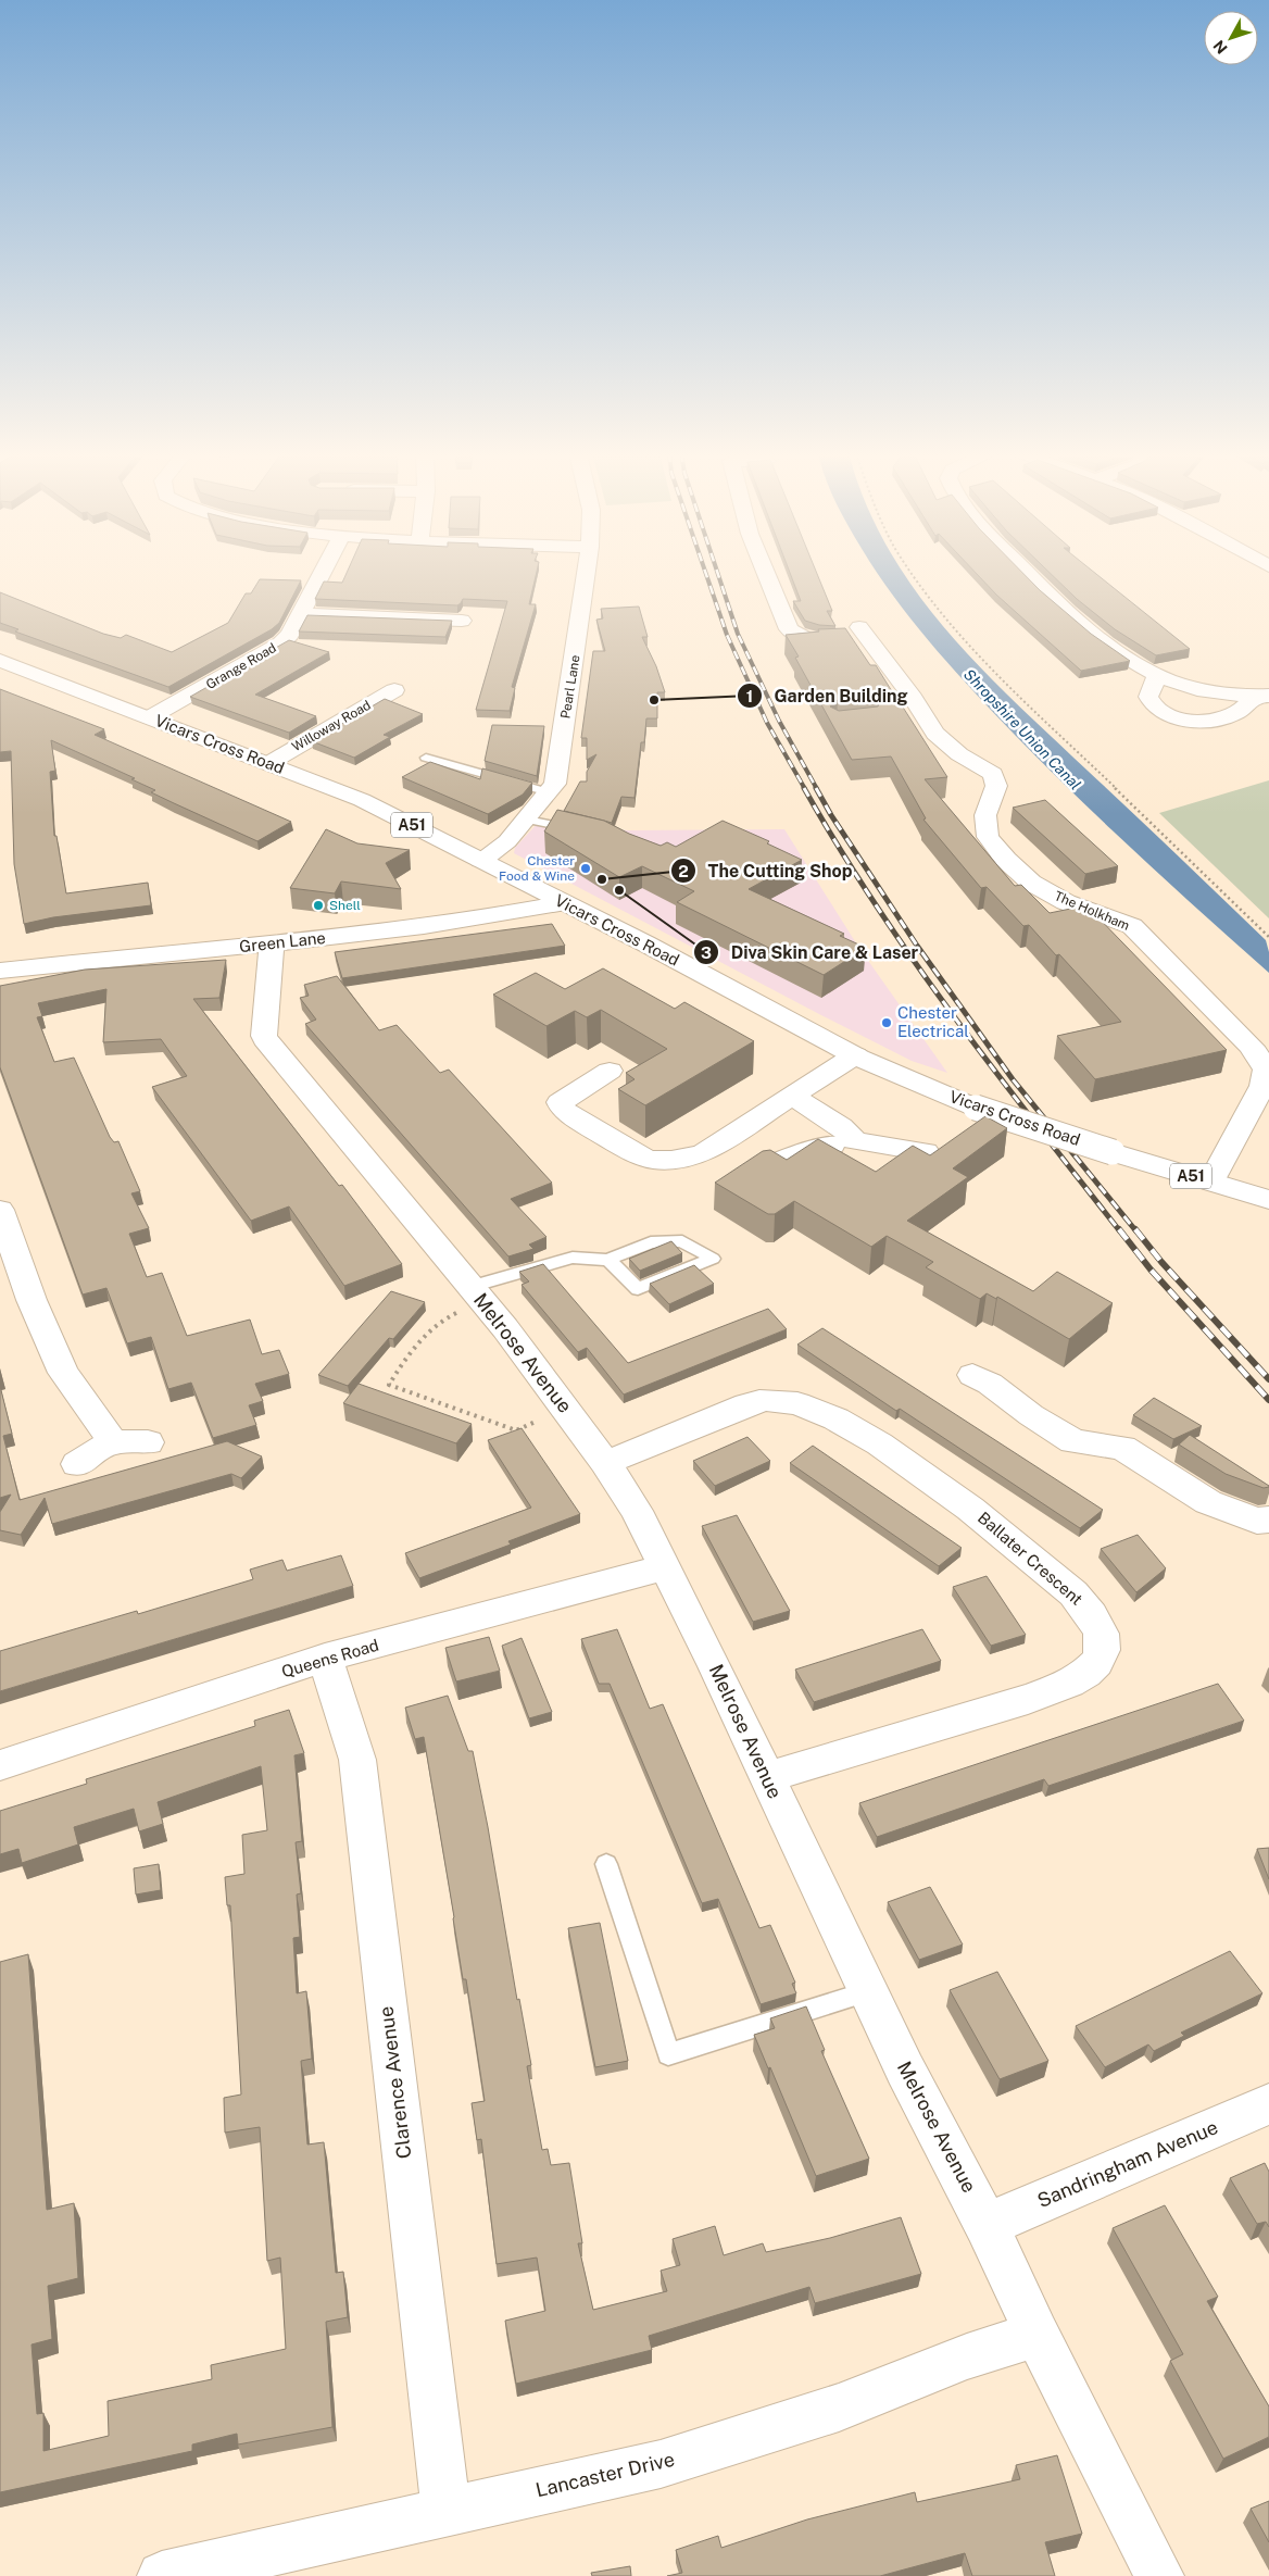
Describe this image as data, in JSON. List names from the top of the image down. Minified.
{"streets":{"main road":["Grange Road","Pearl Lane","Willoway Road","Vicars Cross Road","A51","The Holkham","Green Lane","Melrose Avenue","Ballater Crescent","Queens Road","Clarence Avenue","Sandringham Avenue","Lancaster Drive"]},"crossings":[["Grange Road","Vicars Cross Road"],["Pearl Lane","Vicars Cross Road"],["Willoway Road","Vicars Cross Road"],["Vicars Cross Road","The Holkham"],["Vicars Cross Road","Green Lane"],["Green Lane","Melrose Avenue"],["Melrose Avenue","Ballater Crescent"],["Melrose Avenue","Queens Road"],["Melrose Avenue","Sandringham Avenue"],["Melrose Avenue","Lancaster Drive"],["Queens Road","Clarence Avenue"],["Clarence Avenue","Lancaster Drive"]],"water":["Shropshire Union Canal"],"places":["Garden Building","Chester Food & Wine","The Cutting Shop","Diva Skin Care & Laser","Shell","Chester Electrical"],"north":"bottom left"}
